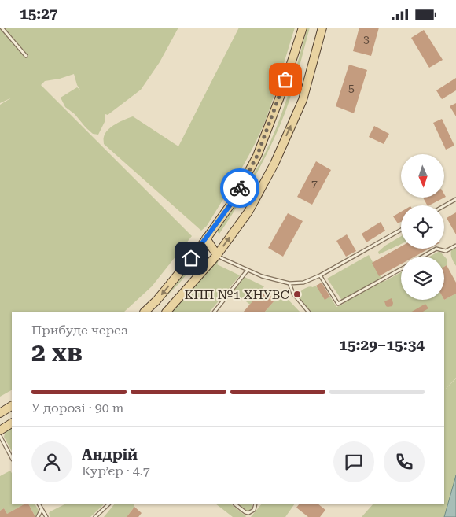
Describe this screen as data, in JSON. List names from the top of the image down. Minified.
{"places":["КПП №1 ХНУВС"],"house_numbers":["3","5","7"],"north":"bottom","page":{"status":"15:27","heading":["2 хв","Прибуде через","15:29–15:34"],"panel":["Андрій","Кур’єр · 4.7"],"bar":"У дорозі · 90 m"}}
